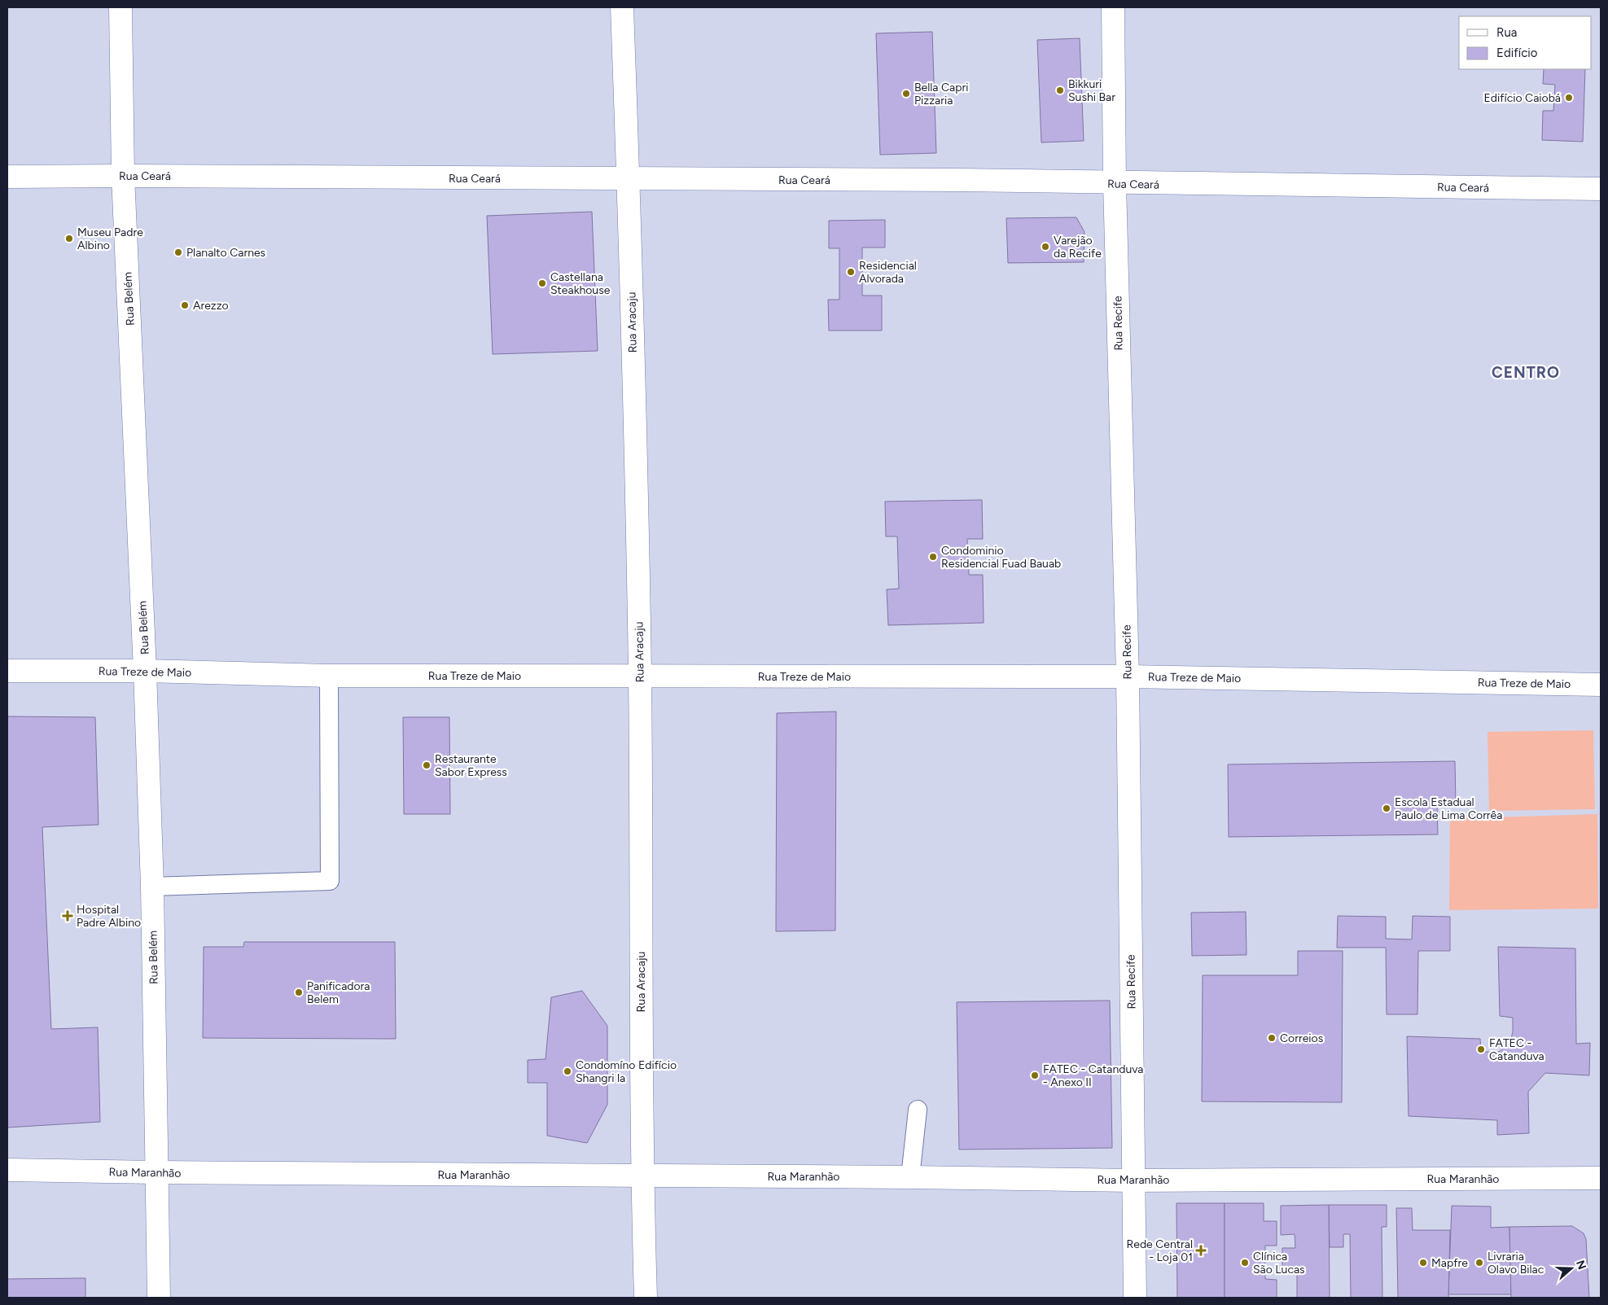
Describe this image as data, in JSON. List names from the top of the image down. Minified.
{"streets":{"street":["Rua Ceará","Rua Belém","Rua Aracaju","Rua Recife","Rua Treze de Maio","Rua Maranhão"]},"crossings":[["Rua Ceará","Rua Belém"],["Rua Ceará","Rua Aracaju"],["Rua Ceará","Rua Recife"],["Rua Belém","Rua Treze de Maio"],["Rua Belém","Rua Maranhão"],["Rua Aracaju","Rua Treze de Maio"],["Rua Aracaju","Rua Maranhão"],["Rua Recife","Rua Treze de Maio"],["Rua Recife","Rua Maranhão"]],"districts":["CENTRO"],"places":{"other":["Bikkuri Sushi Bar","Bella Capri Pizzaria","Edifício Caiobá","Museu Padre Albino","Varejão da Recife","Planalto Carnes","Residencial Alvorada","Castellana Steakhouse","Arezzo","Condominio Residencial Fuad Bauab","Restaurante Sabor Express","Escola Estadual Paulo de Lima Corrêa","Panificadora Belem","Correios","FATEC - Catanduva","Condomíno Edifício Shangri la","FATEC - Catanduva - Anexo II","Clínica São Lucas","Mapfre","Livraria Olavo Bilac"],"health":["Hospital Padre Albino","Rede Central - Loja 01"]},"legend":["Rua","Edifício"],"north":"right"}
